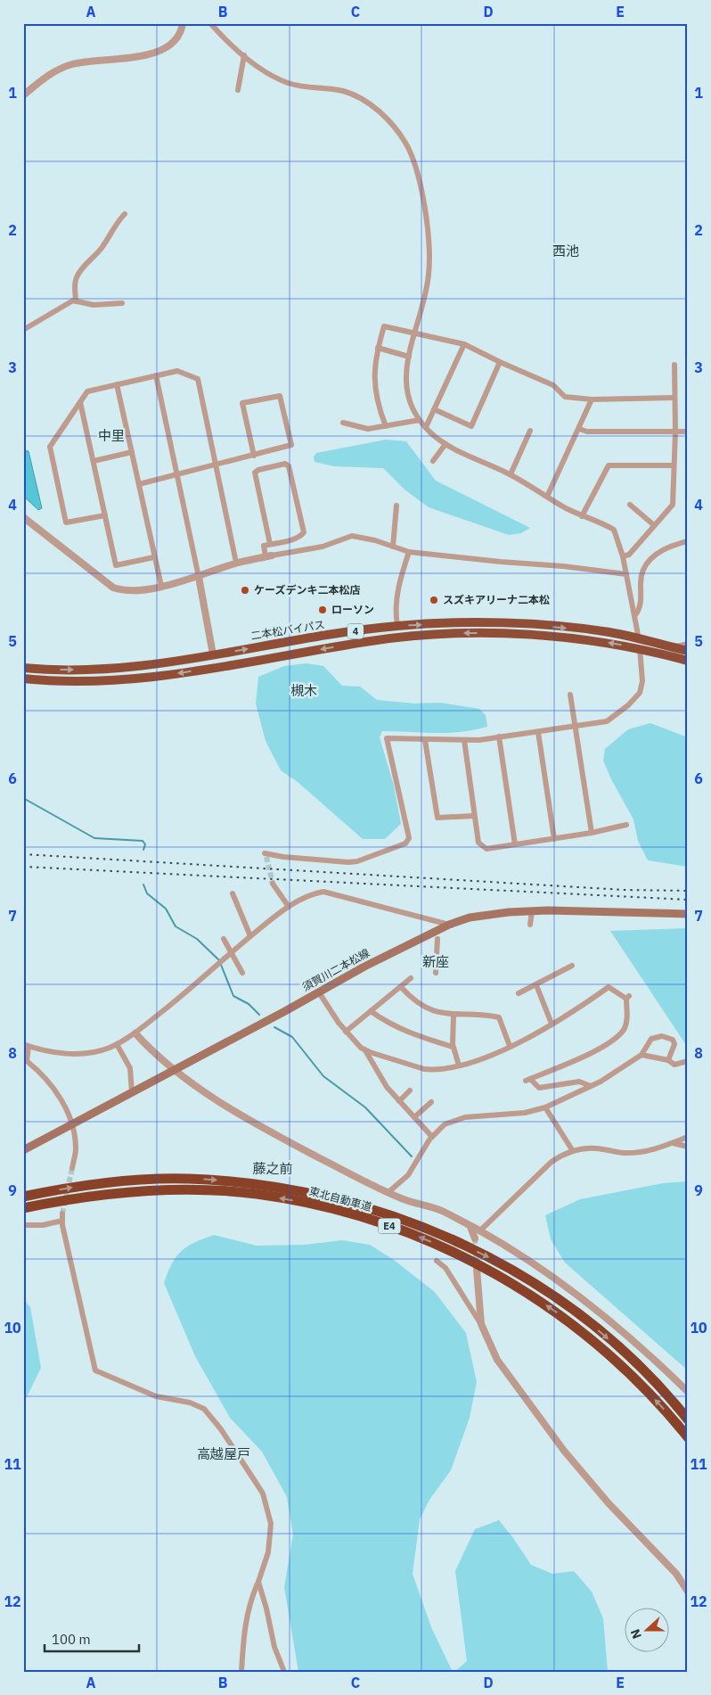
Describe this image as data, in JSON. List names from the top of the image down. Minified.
{"streets":{"highway":["二本松バイパス","4","東北自動車道","E4"],"main road":["須賀川二本松線"]},"districts":["西池","中里","槻木","新座","藤之前","高越屋戸"],"places":["ケーズデンキ二本松店","スズキアリーナ二本松","ローソン"],"scale_bar":"100 m","north":"left","grid":{"columns":["A","B","C","D","E"],"rows":["1","2","3","4","5","6","7","8","9","10","11","12"]}}
